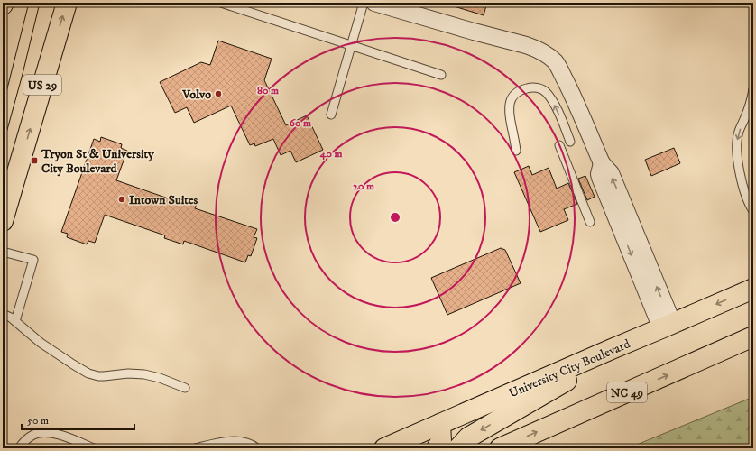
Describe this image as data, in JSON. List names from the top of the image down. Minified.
{"streets":{"main road":["US 29","University City Boulevard","NC 49"]},"places":{"other":["Volvo","Intown Suites"],"transit":["Tryon St & University City Boulevard"]},"scale_bar":"50 m","rings":["80 m","60 m","40 m","20 m"]}
